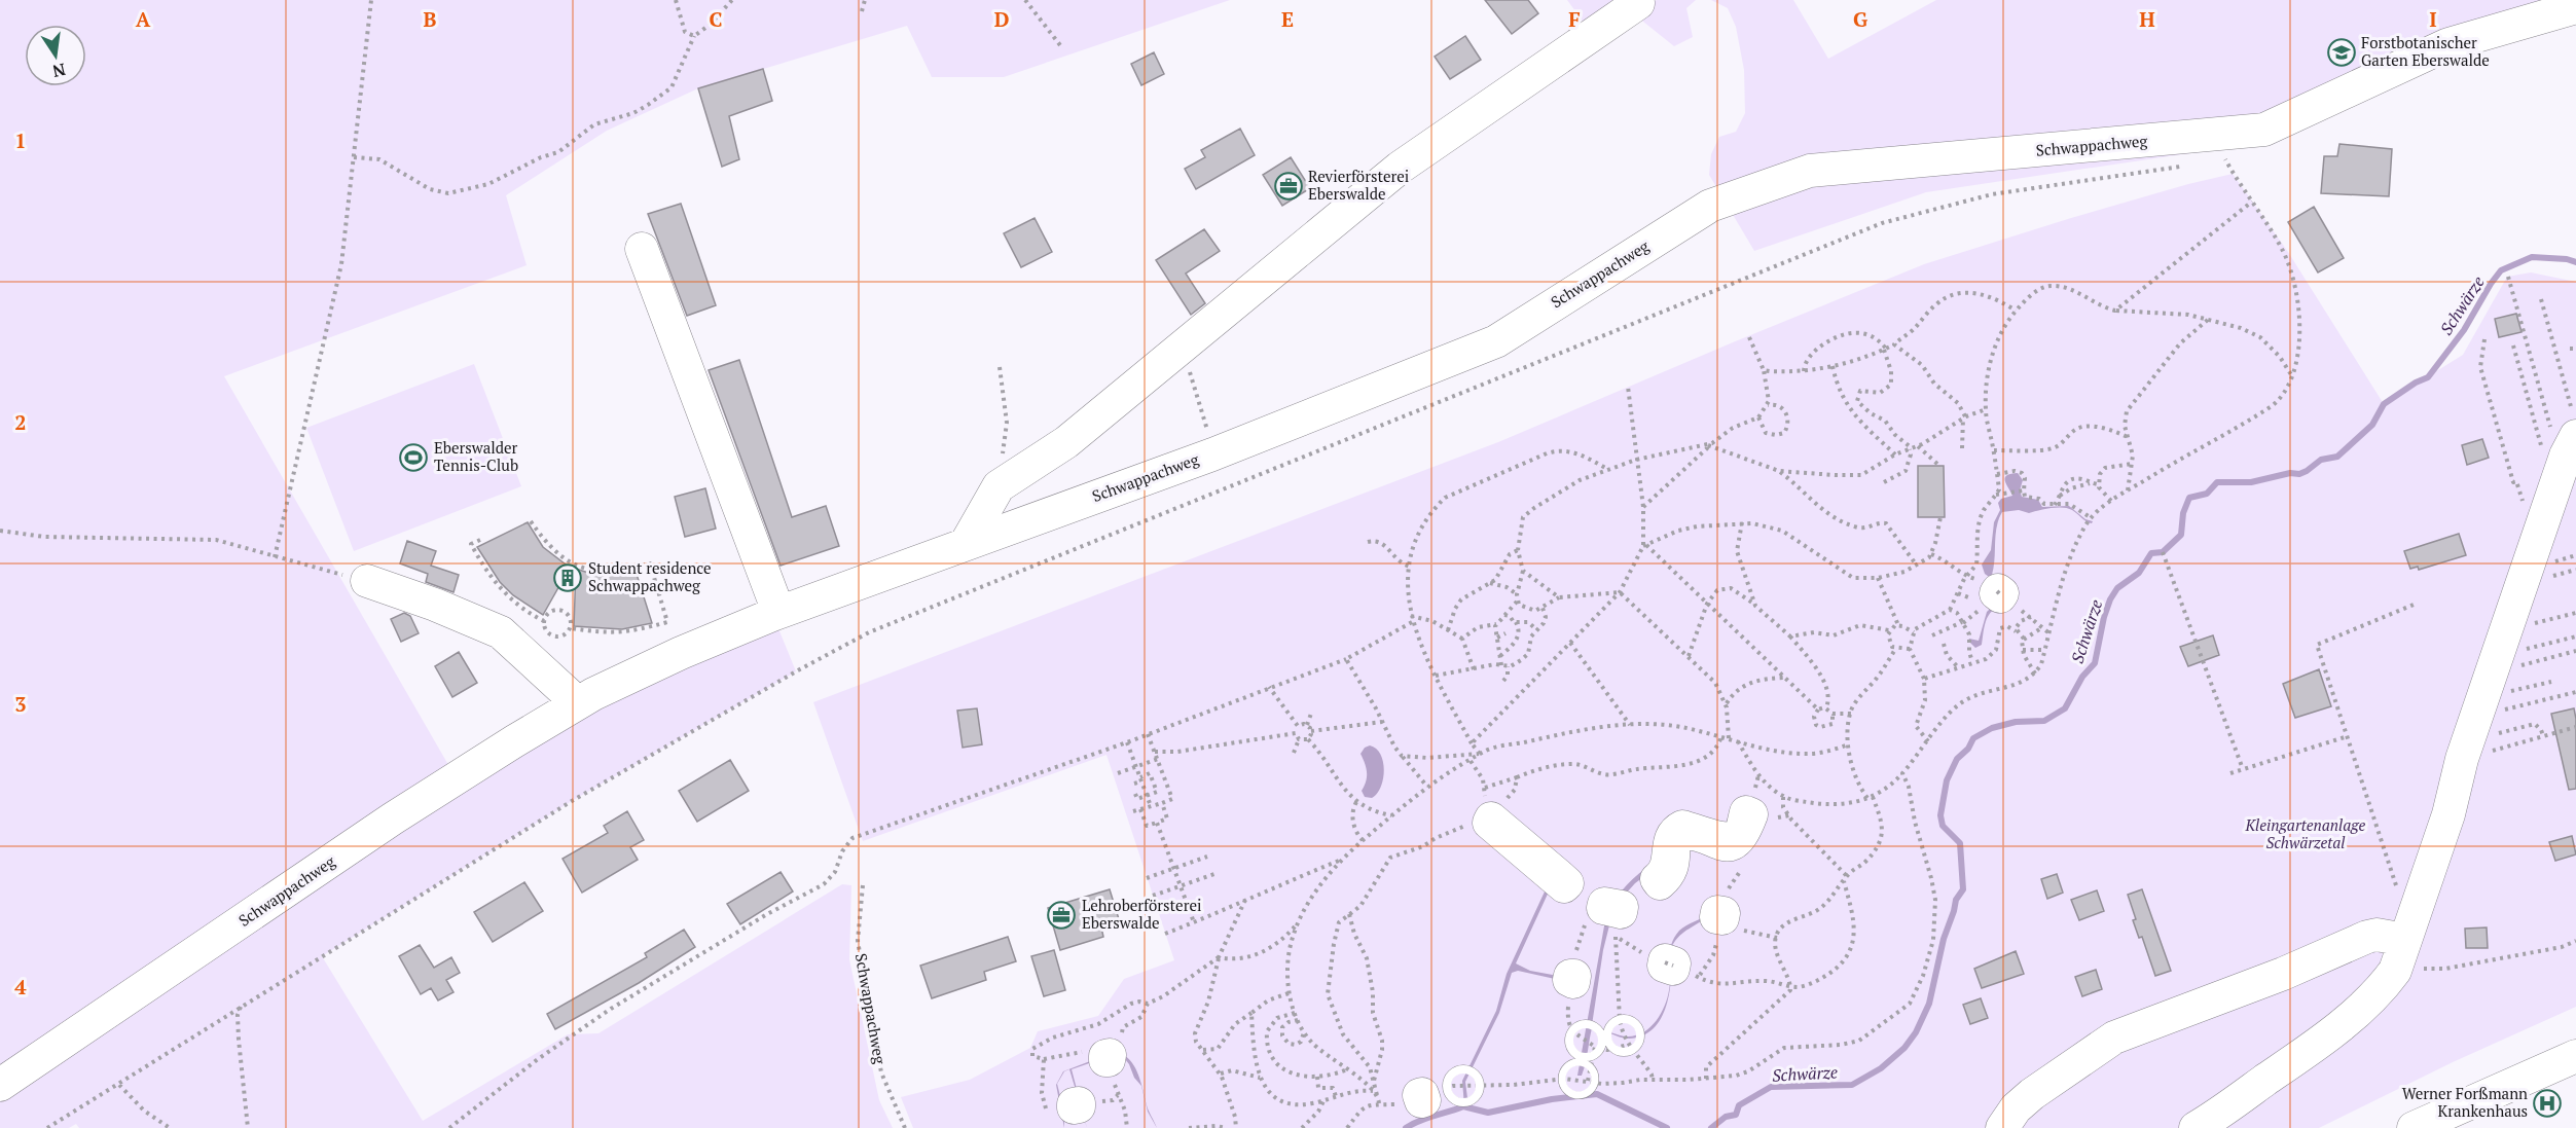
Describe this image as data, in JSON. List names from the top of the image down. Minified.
{"streets":{"street":["Schwappachweg"]},"water":["Schwärze"],"parks":["Kleingartenanlage Schwärzetal"],"places":{"school or university":["Forstbotanischer Garten Eberswalde"],"office":["Revierförsterei Eberswalde","Lehroberförsterei Eberswalde"],"sports":["Eberswalder Tennis-Club"],"building":["Student residence Schwappachweg"],"hospital":["Werner Forßmann Krankenhaus"]},"north":"bottom","grid":{"columns":["A","B","C","D","E","F","G","H","I"],"rows":["1","2","3","4"]}}
